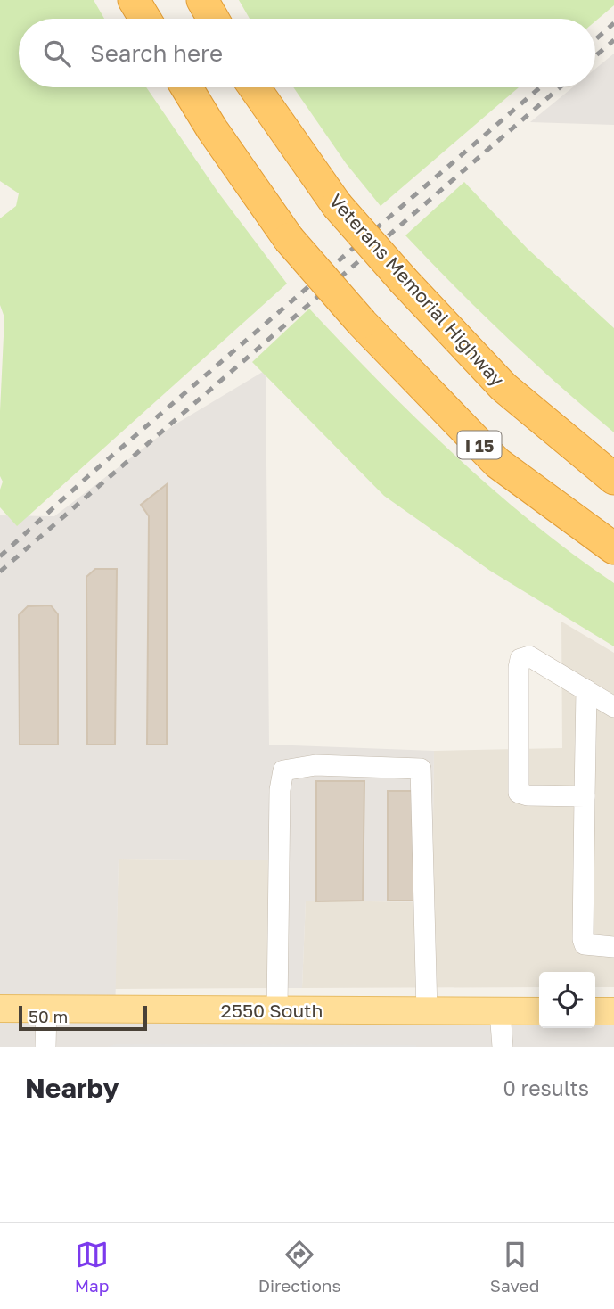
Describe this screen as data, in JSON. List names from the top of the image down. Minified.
{"streets":{"highway":["Veterans Memorial Highway","I 15"],"main road":["2550 South"]},"scale_bar":"50 m","page":{"search":"Search here","scale":"50 m","heading":["Nearby","0 results"],"nav":["Map","Directions","Saved"]}}
